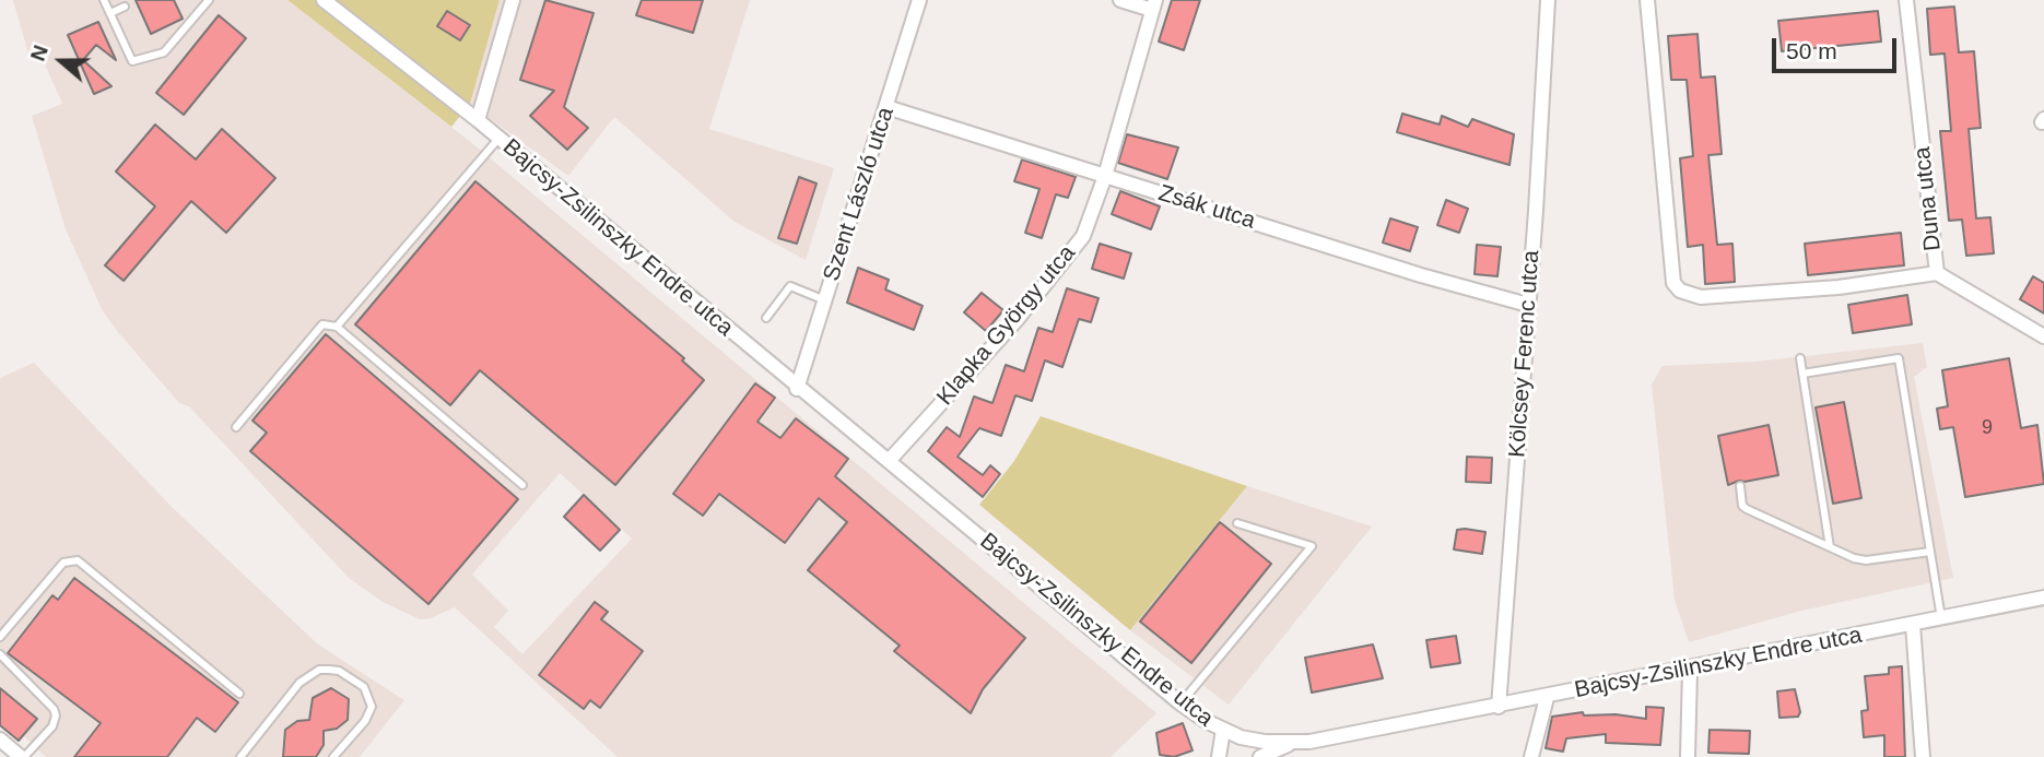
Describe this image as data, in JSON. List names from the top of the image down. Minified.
{"streets":{"street":["Szent László utca","Duna utca","Zsák utca","Bajcsy-Zsilinszky Endre utca","Klapka György utca","Kölcsey Ferenc utca"]},"crossings":[["Szent László utca","Zsák utca"],["Szent László utca","Bajcsy-Zsilinszky Endre utca"],["Zsák utca","Klapka György utca"],["Zsák utca","Kölcsey Ferenc utca"],["Bajcsy-Zsilinszky Endre utca","Klapka György utca"],["Bajcsy-Zsilinszky Endre utca","Kölcsey Ferenc utca"]],"house_numbers":["9"],"scale_bar":"50 m","north":"left"}
